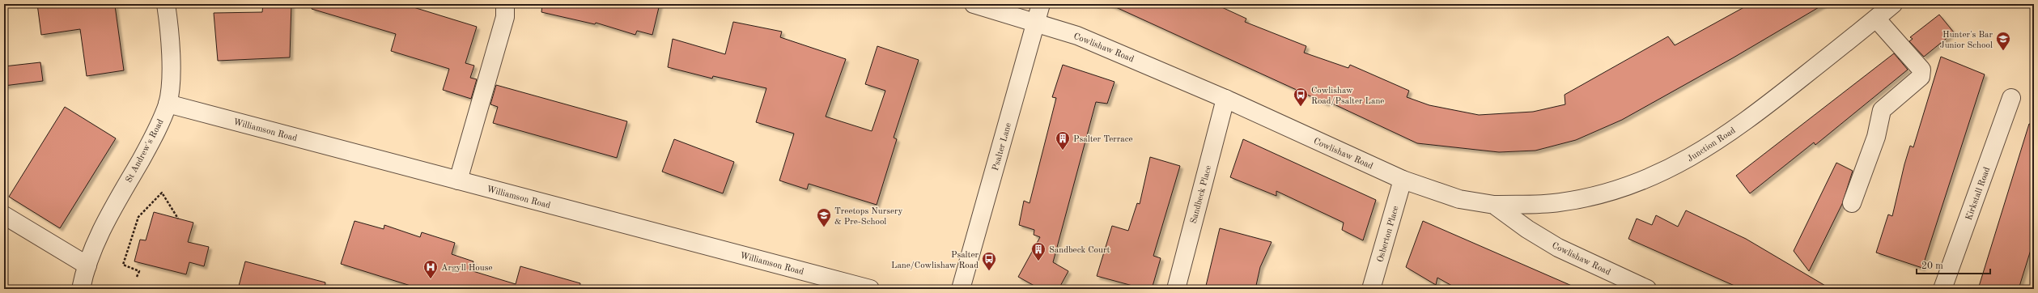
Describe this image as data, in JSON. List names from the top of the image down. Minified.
{"streets":{"street":["Cowlishaw Road","Williamson Road","Junction Road","Psalter Lane","St Andrew's Road","Kirkstall Road","Sandbeck Place","Osberton Place"]},"crossings":[["Cowlishaw Road","Junction Road"],["Cowlishaw Road","Psalter Lane"],["Cowlishaw Road","Sandbeck Place"],["Cowlishaw Road","Osberton Place"],["Williamson Road","St Andrew's Road"]],"places":{"school or university":["Hunter's Bar Junior School","Treetops Nursery & Pre-School"],"bus stop":["Cowlishaw Road/Psalter Lane","Psalter Lane/Cowlishaw Road"],"building":["Psalter Terrace","Sandbeck Court"],"hospital":["Argyll House"]},"scale_bar":"20 m"}
